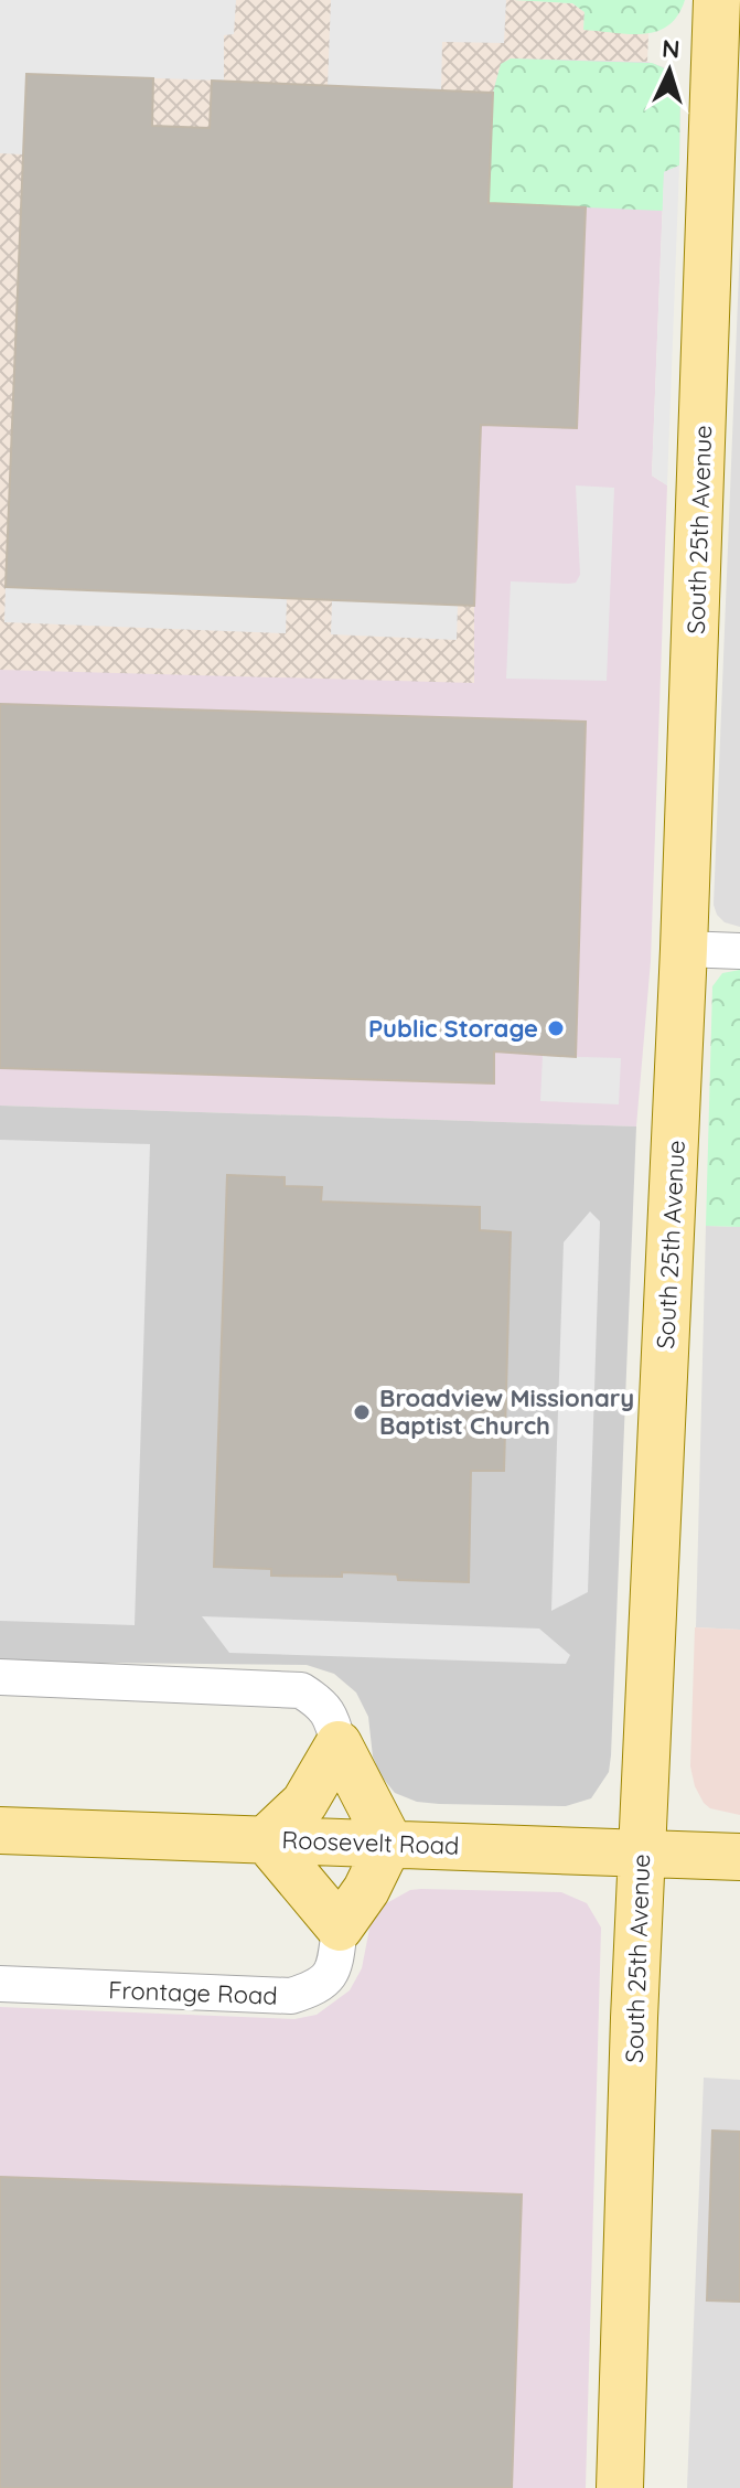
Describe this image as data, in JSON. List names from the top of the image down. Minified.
{"streets":{"main road":["South 25th Avenue","Roosevelt Road"],"street":["Frontage Road"]},"crossings":[["South 25th Avenue","Roosevelt Road"]],"places":["Public Storage","Broadview Missionary Baptist Church"],"north":"top"}
